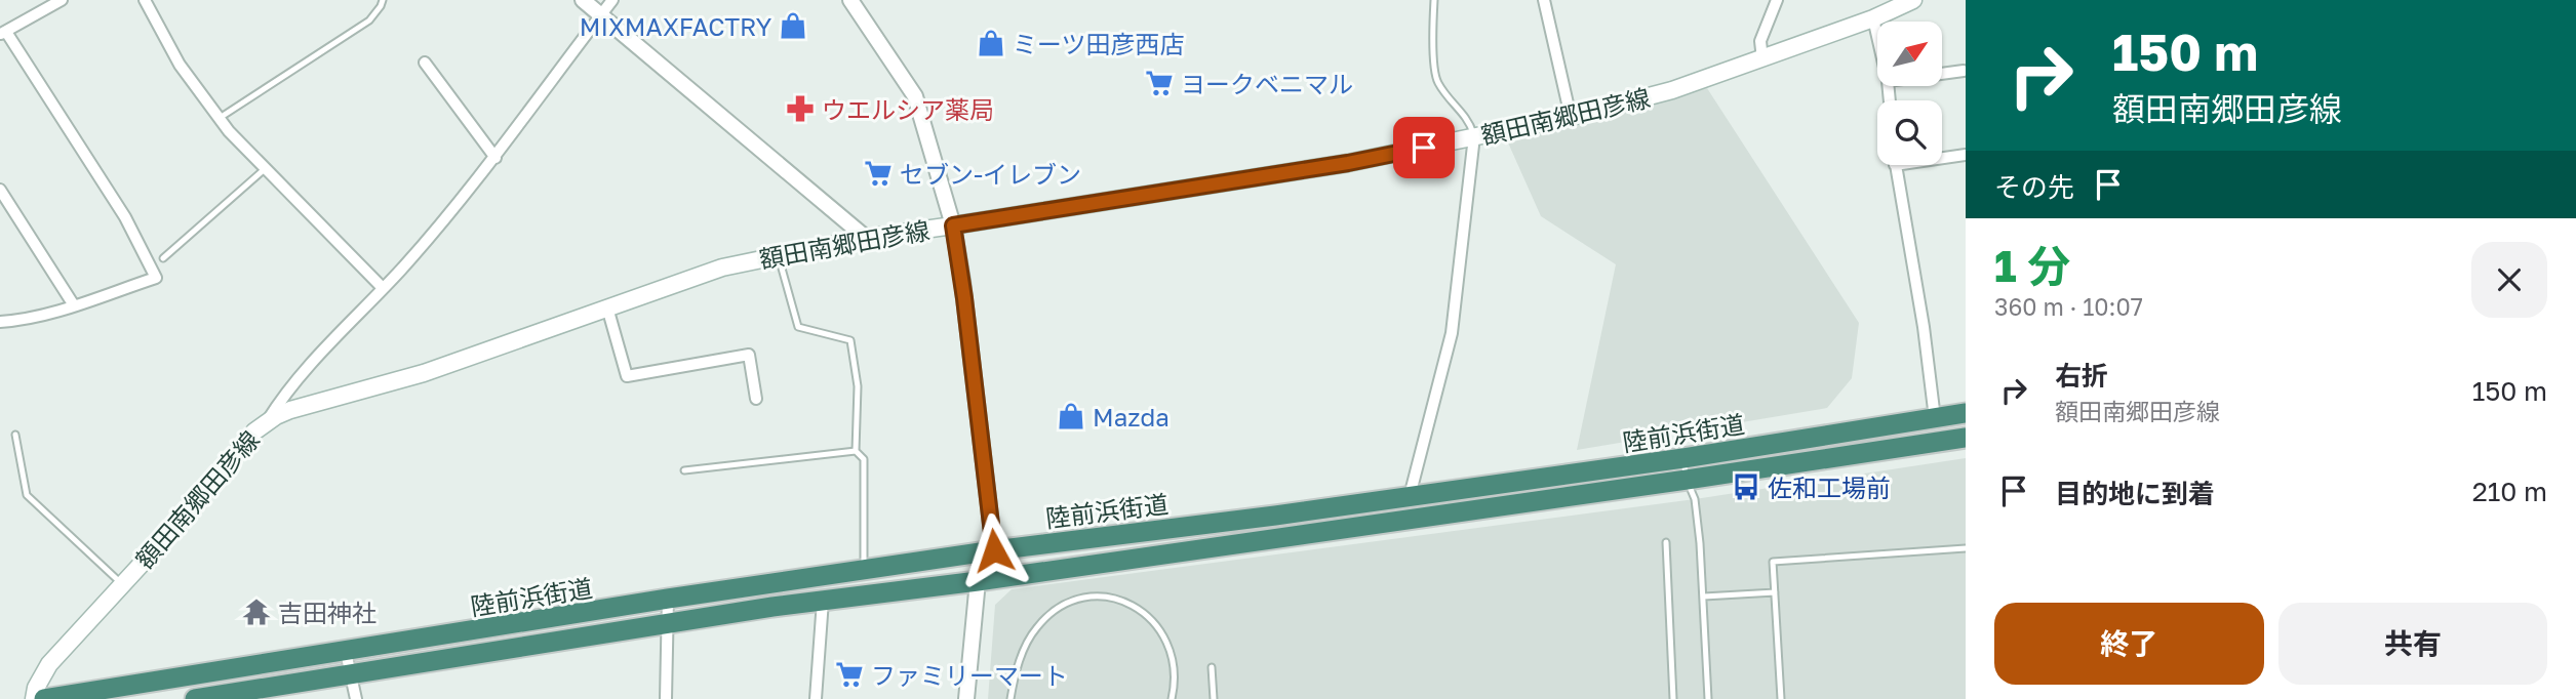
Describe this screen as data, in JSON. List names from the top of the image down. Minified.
{"streets":{"highway":["陸前浜街道"],"main road":["額田南郷田彦線"]},"places":{"shop":["MIXMAXFACTRY","ミーツ田彦西店","Mazda"],"supermarket":["ヨークベニマル","セブン-イレブン","ファミリーマート"],"pharmacy":["ウエルシア薬局"],"bus stop":["佐和工場前"],"temple":["吉田神社"]},"north":"top right","page":{"turn":["150 m","額田南郷田彦線"],"then":"その先","heading":["1 分","360 m · 10:07"],"list":[{"name":"右折","note":"額田南郷田彦線","value":"150 m"},{"name":"目的地に到着","value":"210 m"}],"buttons":["終了","共有"]}}
